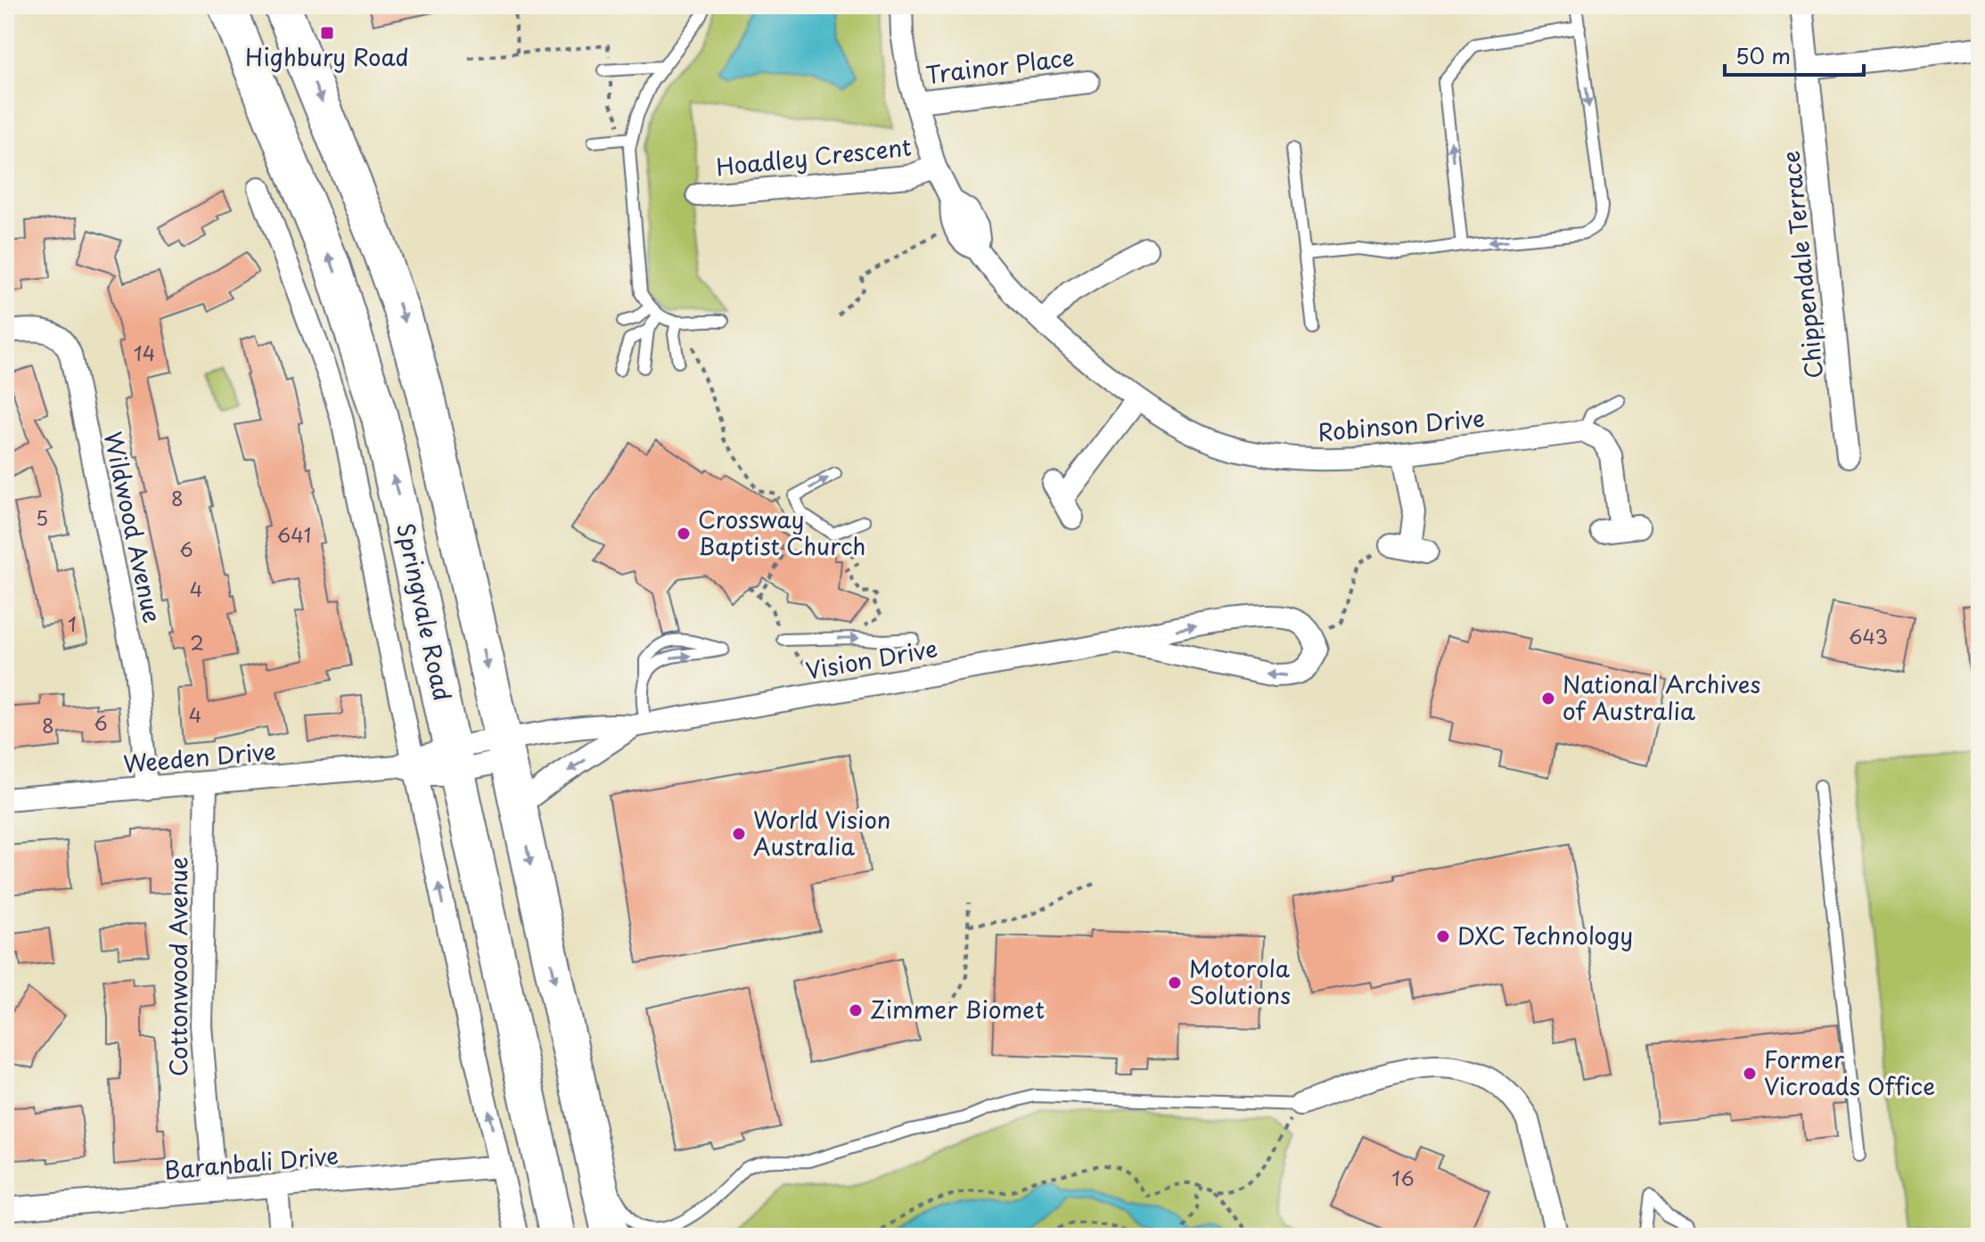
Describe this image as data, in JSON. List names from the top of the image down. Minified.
{"streets":{"highway":["Springvale Road"],"street":["Trainor Place","Hoadley Crescent","Chippendale Terrace","Robinson Drive","Wildwood Avenue","Vision Drive","Weeden Drive","Cottonwood Avenue","Baranbali Drive"]},"crossings":[["Trainor Place","Robinson Drive"],["Hoadley Crescent","Robinson Drive"],["Wildwood Avenue","Weeden Drive"],["Springvale Road","Weeden Drive"],["Springvale Road","Baranbali Drive"],["Vision Drive","Weeden Drive"],["Weeden Drive","Cottonwood Avenue"],["Cottonwood Avenue","Baranbali Drive"]],"places":{"transit":["Highbury Road"],"other":["Crossway Baptist Church","National Archives of Australia","World Vision Australia","DXC Technology","Motorola Solutions","Zimmer Biomet","Former Vicroads Office"]},"house_numbers":["14","8","5","641","6","4","1","643","2","4","6","8","16"],"scale_bar":"50 m"}
